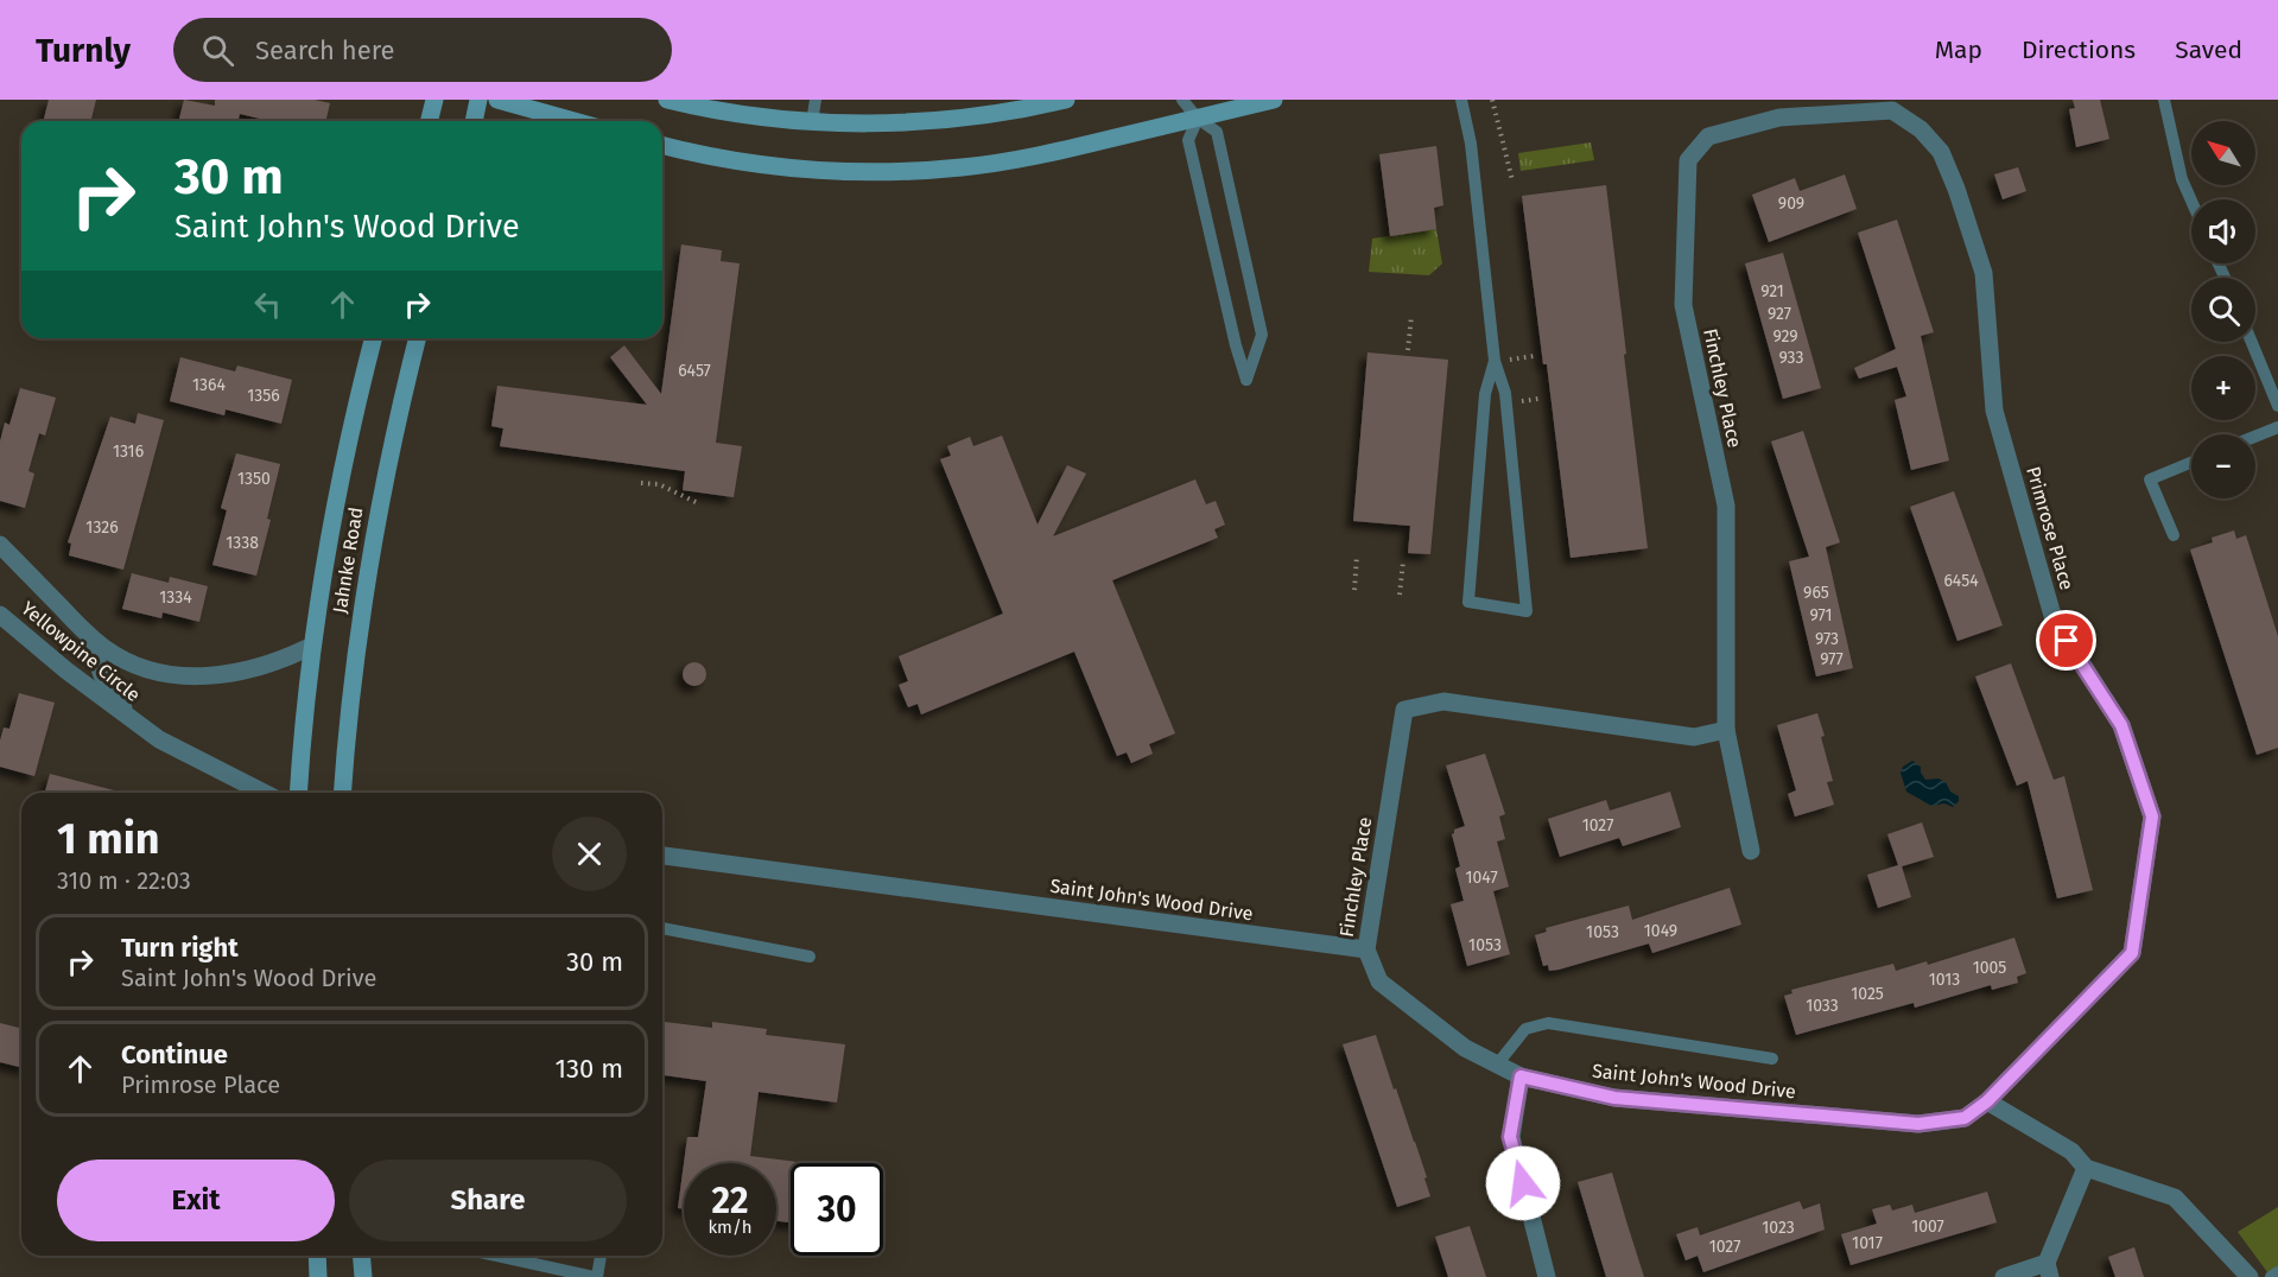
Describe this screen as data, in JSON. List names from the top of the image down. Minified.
{"streets":{"street":["Finchley Place","Primrose Place","Jahnke Road","Yellowpine Circle","Saint John's Wood Drive"]},"crossings":[["Finchley Place","Primrose Place"],["Finchley Place","Saint John's Wood Drive"],["Primrose Place","Saint John's Wood Drive"],["Jahnke Road","Yellowpine Circle"]],"house_numbers":["909","921","927","929","933","6457","1364","1356","1316","1350","1326","1338","6454","965","1334","971","973","977","1027","1047","1049","1053","1053","1005","1013","1025","1033","1007","1023","1017","1027"],"north":"top left","page":{"header":"Turnly","search":"Search here","nav":["Map","Directions","Saved"],"map_buttons":["+","−"],"turn":["30 m","Saint John's Wood Drive"],"heading":["1 min","310 m · 22:03"],"list":[{"name":"Turn right","note":"Saint John's Wood Drive","value":"30 m"},{"name":"Continue","note":"Primrose Place","value":"130 m"}],"buttons":["Exit","Share"],"speed":"22 km/h","limit":"30"}}
